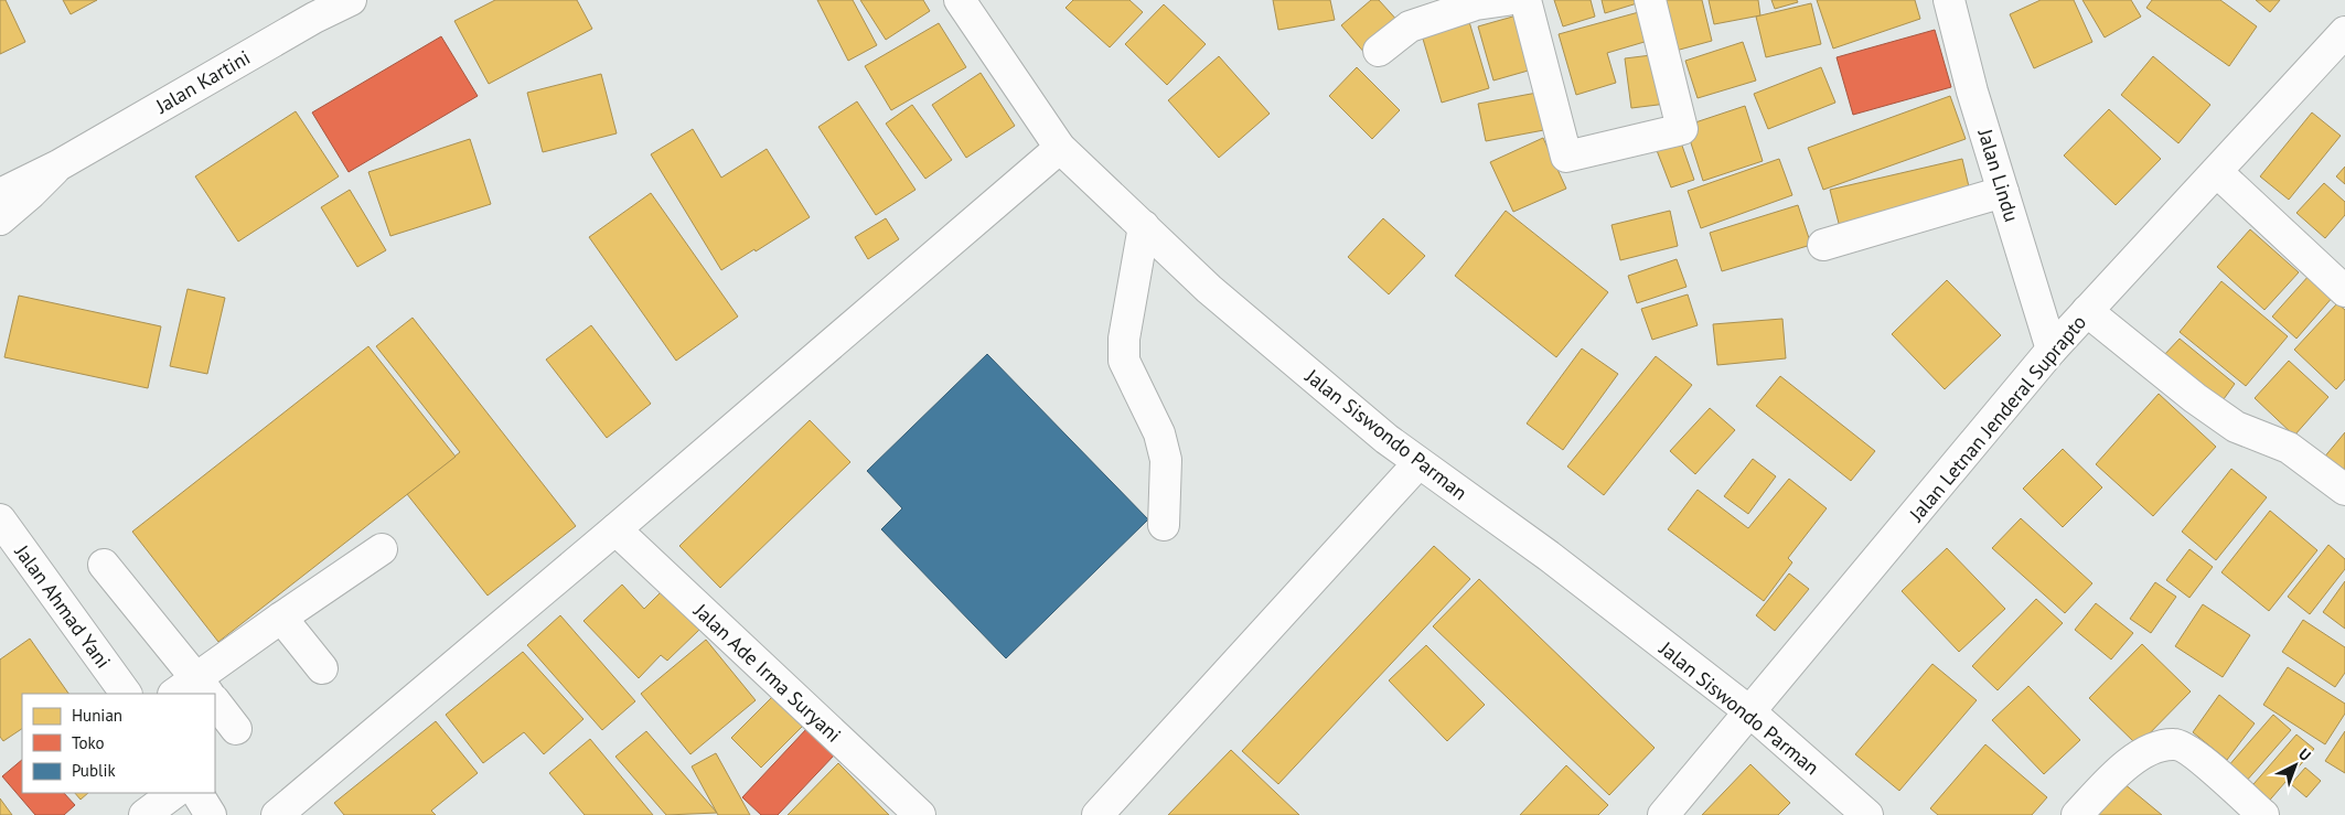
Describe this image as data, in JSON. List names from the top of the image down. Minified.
{"streets":{"main road":["Jalan Kartini","Jalan Lindu","Jalan Letnan Jenderal Suprapto","Jalan Siswondo Parman","Jalan Ahmad Yani","Jalan Ade Irma Suryani"]},"crossings":[["Jalan Lindu","Jalan Letnan Jenderal Suprapto"],["Jalan Letnan Jenderal Suprapto","Jalan Siswondo Parman"]],"legend":["Hunian","Toko","Publik"],"north":"top right"}
